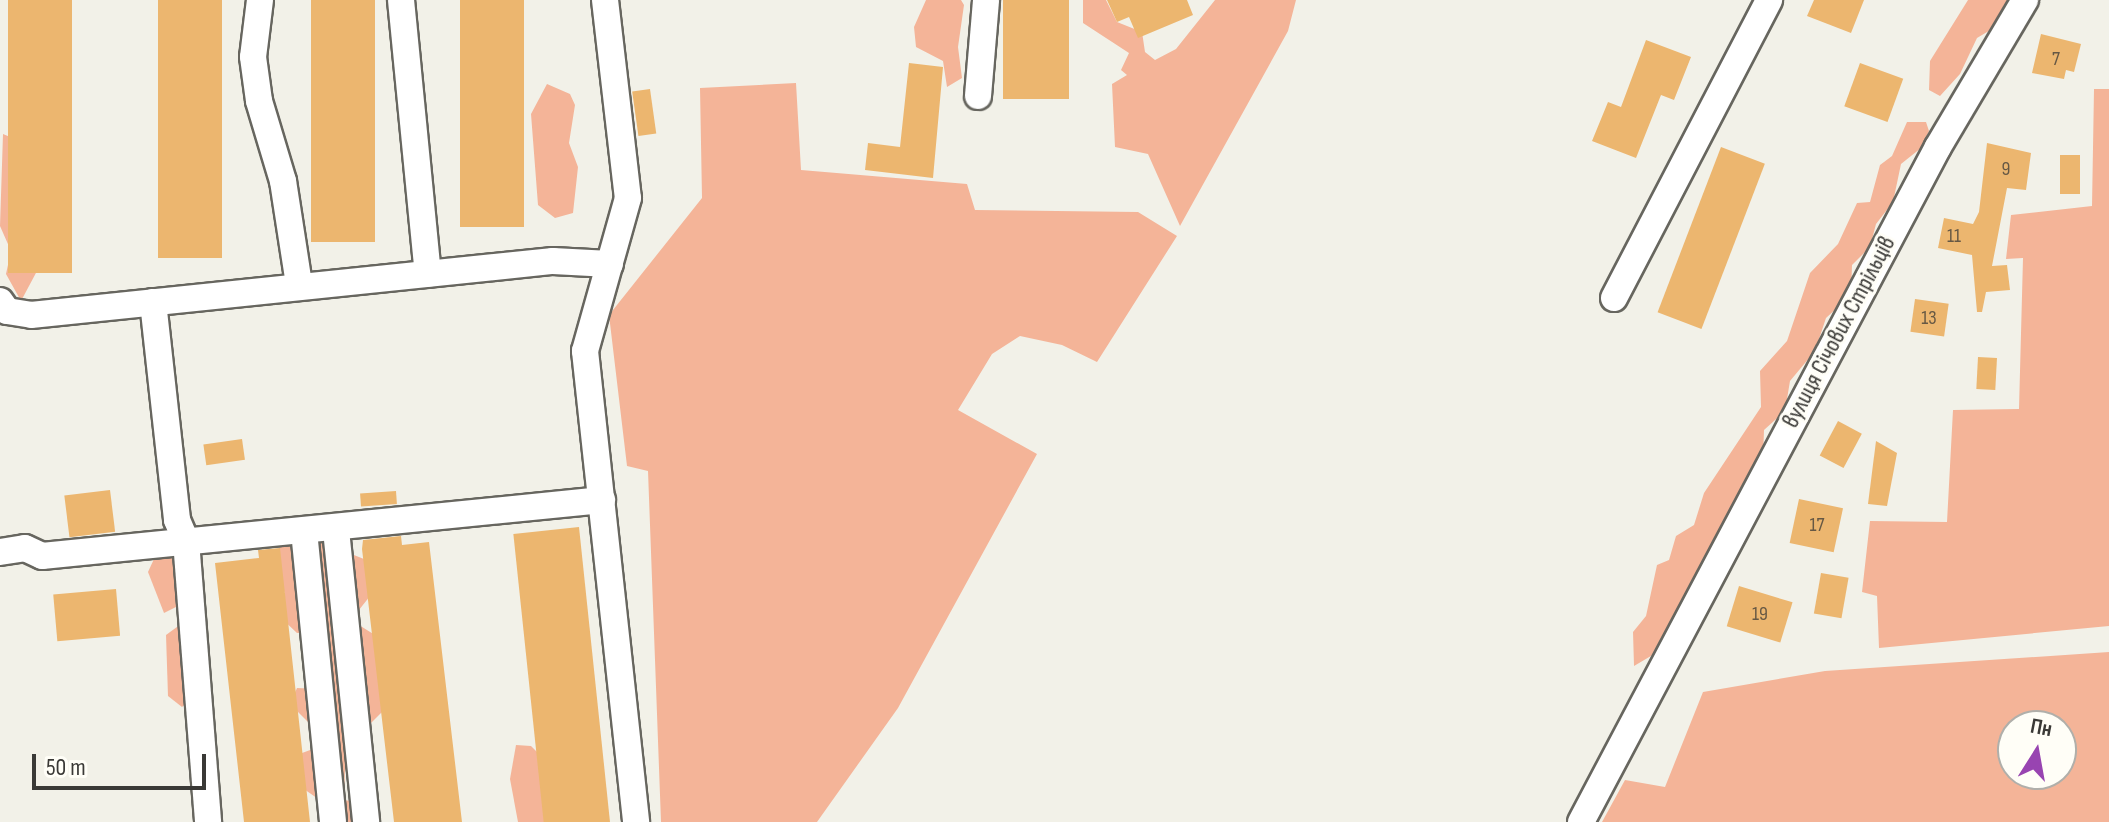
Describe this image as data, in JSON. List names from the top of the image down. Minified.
{"streets":{"street":["вулиця Січових Стрільців"]},"house_numbers":["7","9","11","13","17","19"],"scale_bar":"50 m","north":"top"}
